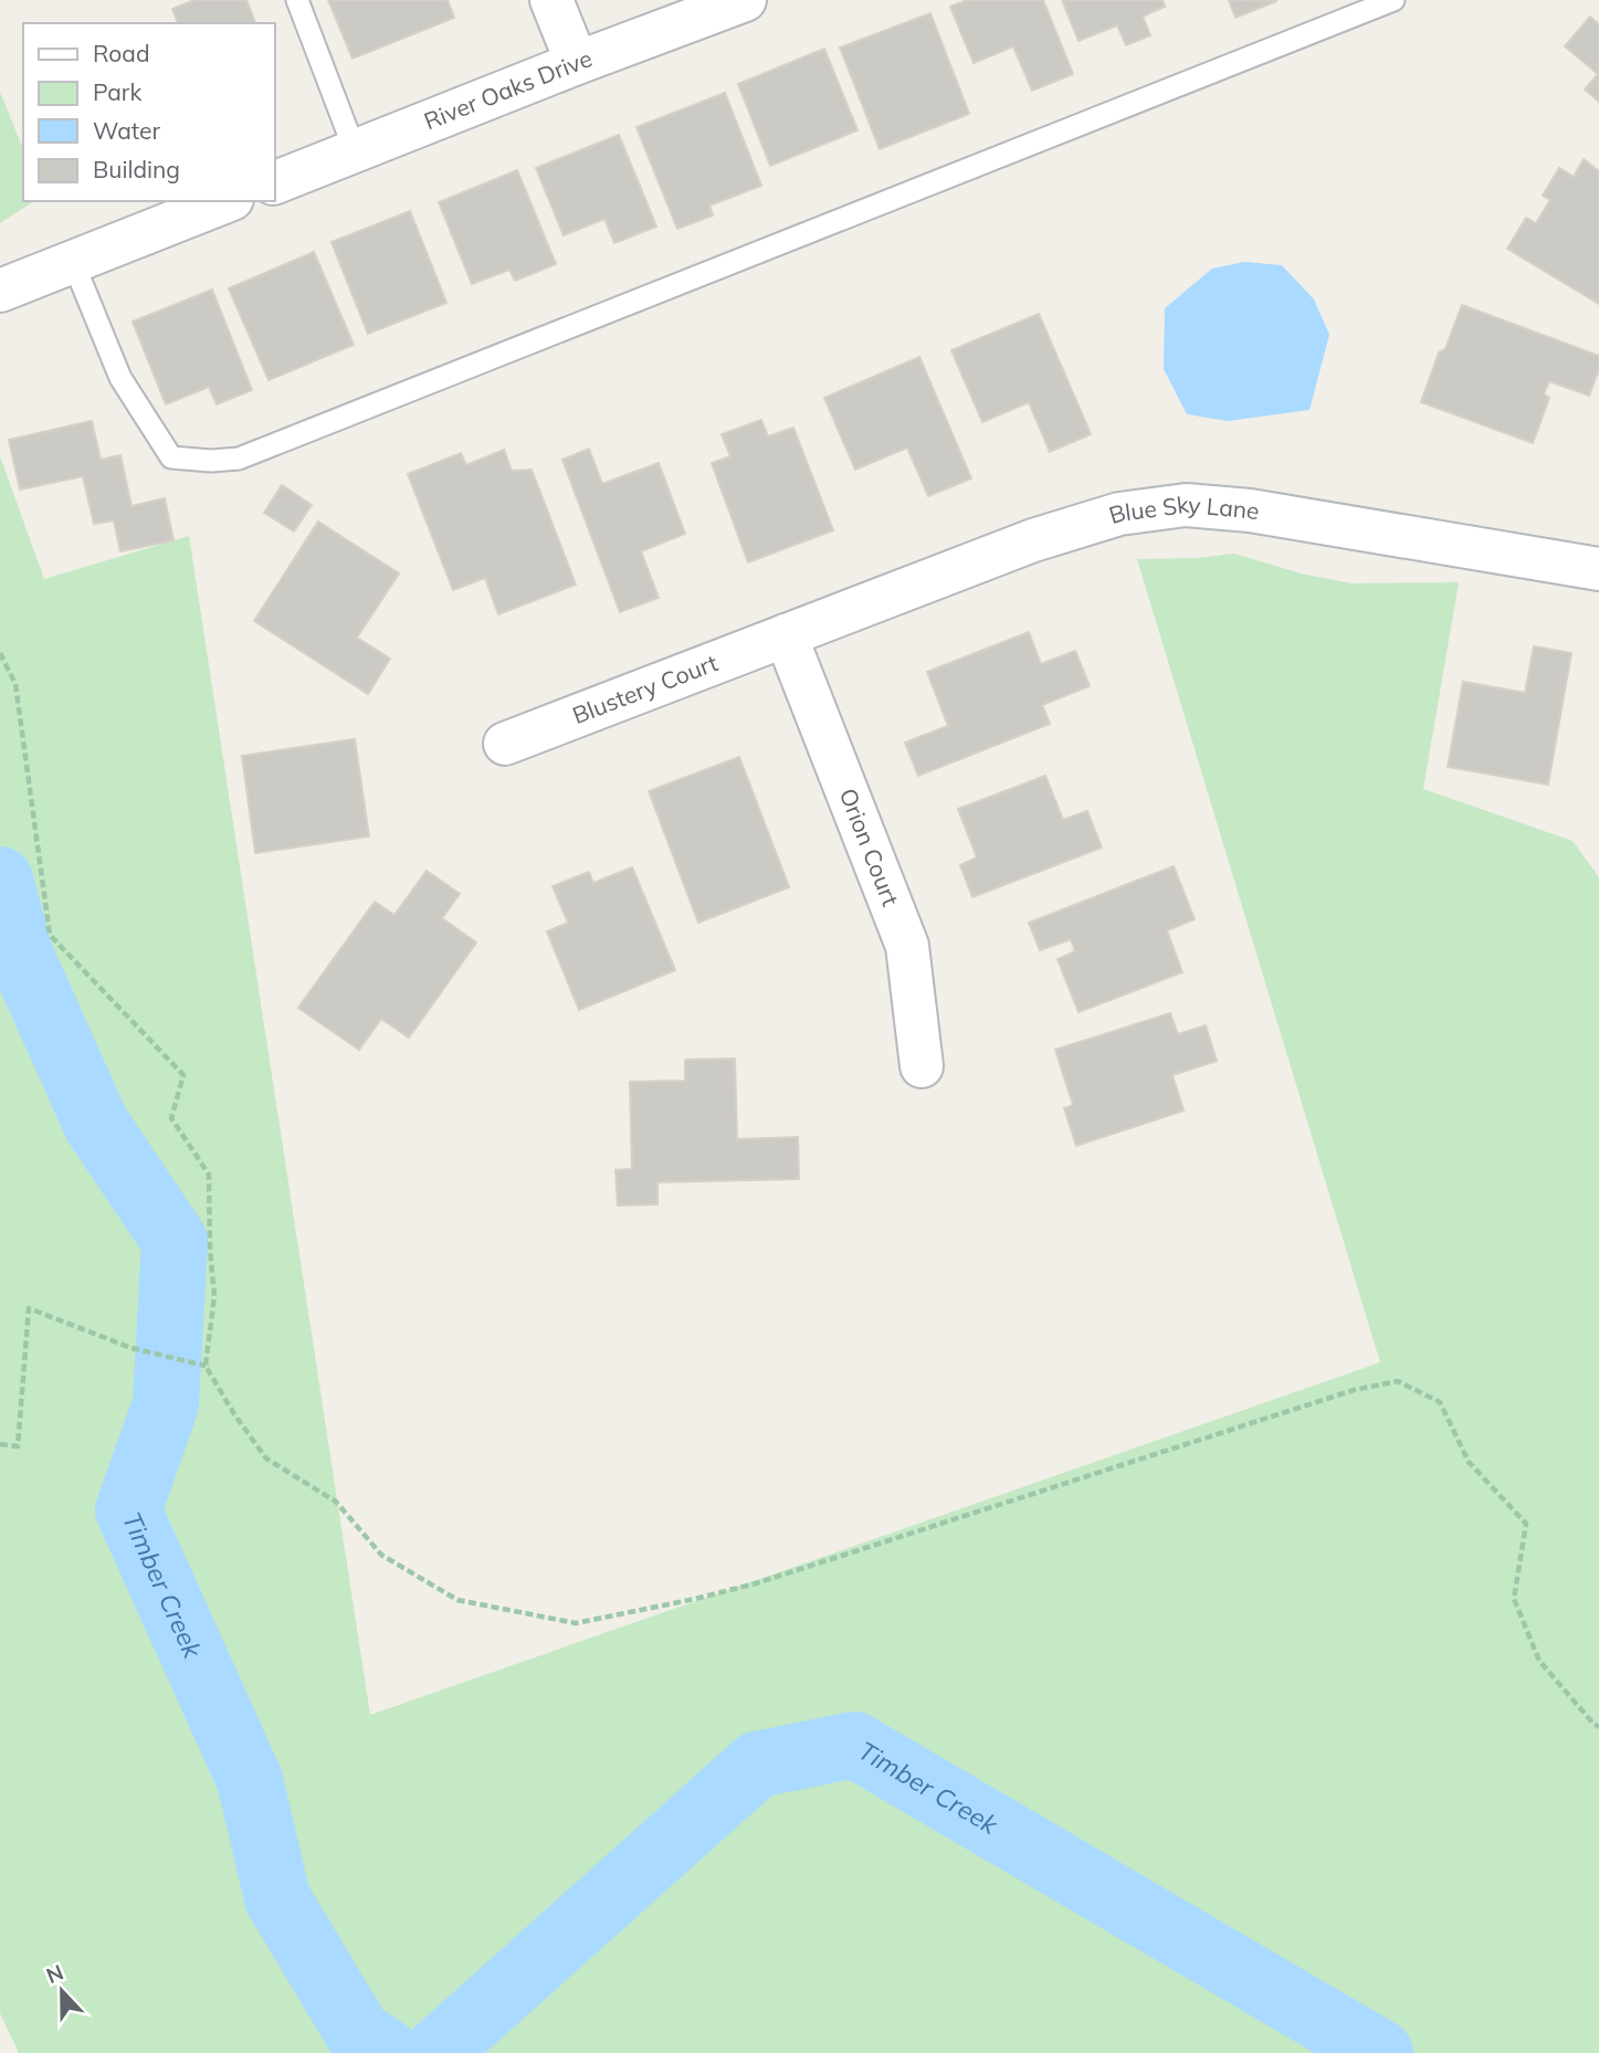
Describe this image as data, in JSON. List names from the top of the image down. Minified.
{"streets":{"street":["River Oaks Drive","Blue Sky Lane","Blustery Court","Orion Court"]},"crossings":[["Blue Sky Lane","Blustery Court"],["Blue Sky Lane","Orion Court"],["Blustery Court","Orion Court"]],"water":["Timber Creek"],"legend":["Road","Park","Water","Building"],"north":"top"}
